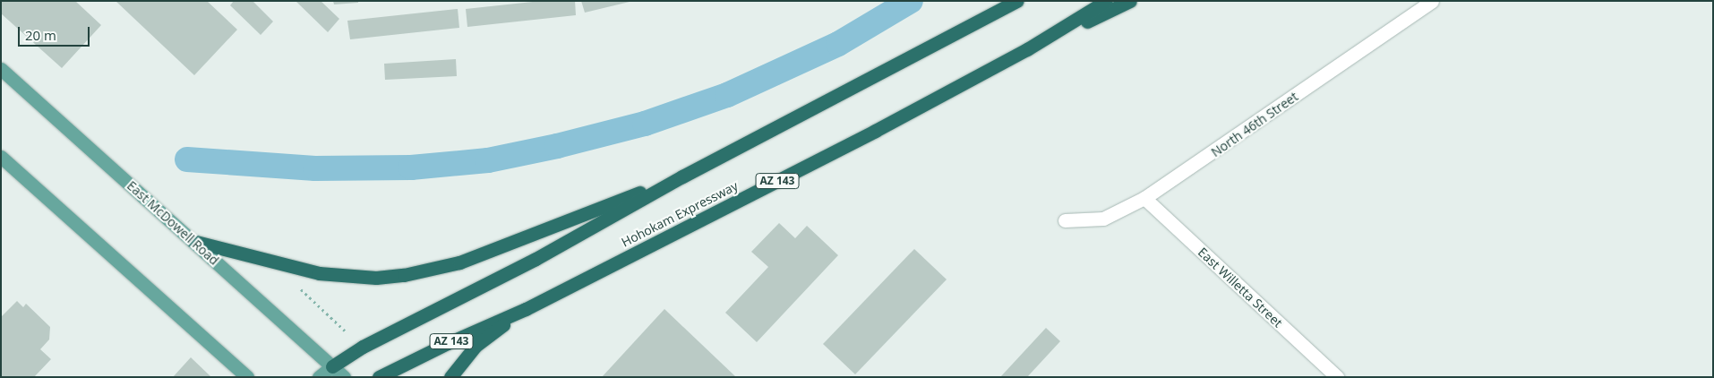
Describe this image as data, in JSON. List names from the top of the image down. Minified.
{"streets":{"highway":["AZ 143","Hohokam Expressway"],"main road":["East McDowell Road"],"street":["North 46th Street","East Willetta Street"]},"crossings":[["North 46th Street","East Willetta Street"],["AZ 143","East McDowell Road"]],"scale_bar":"20 m"}
